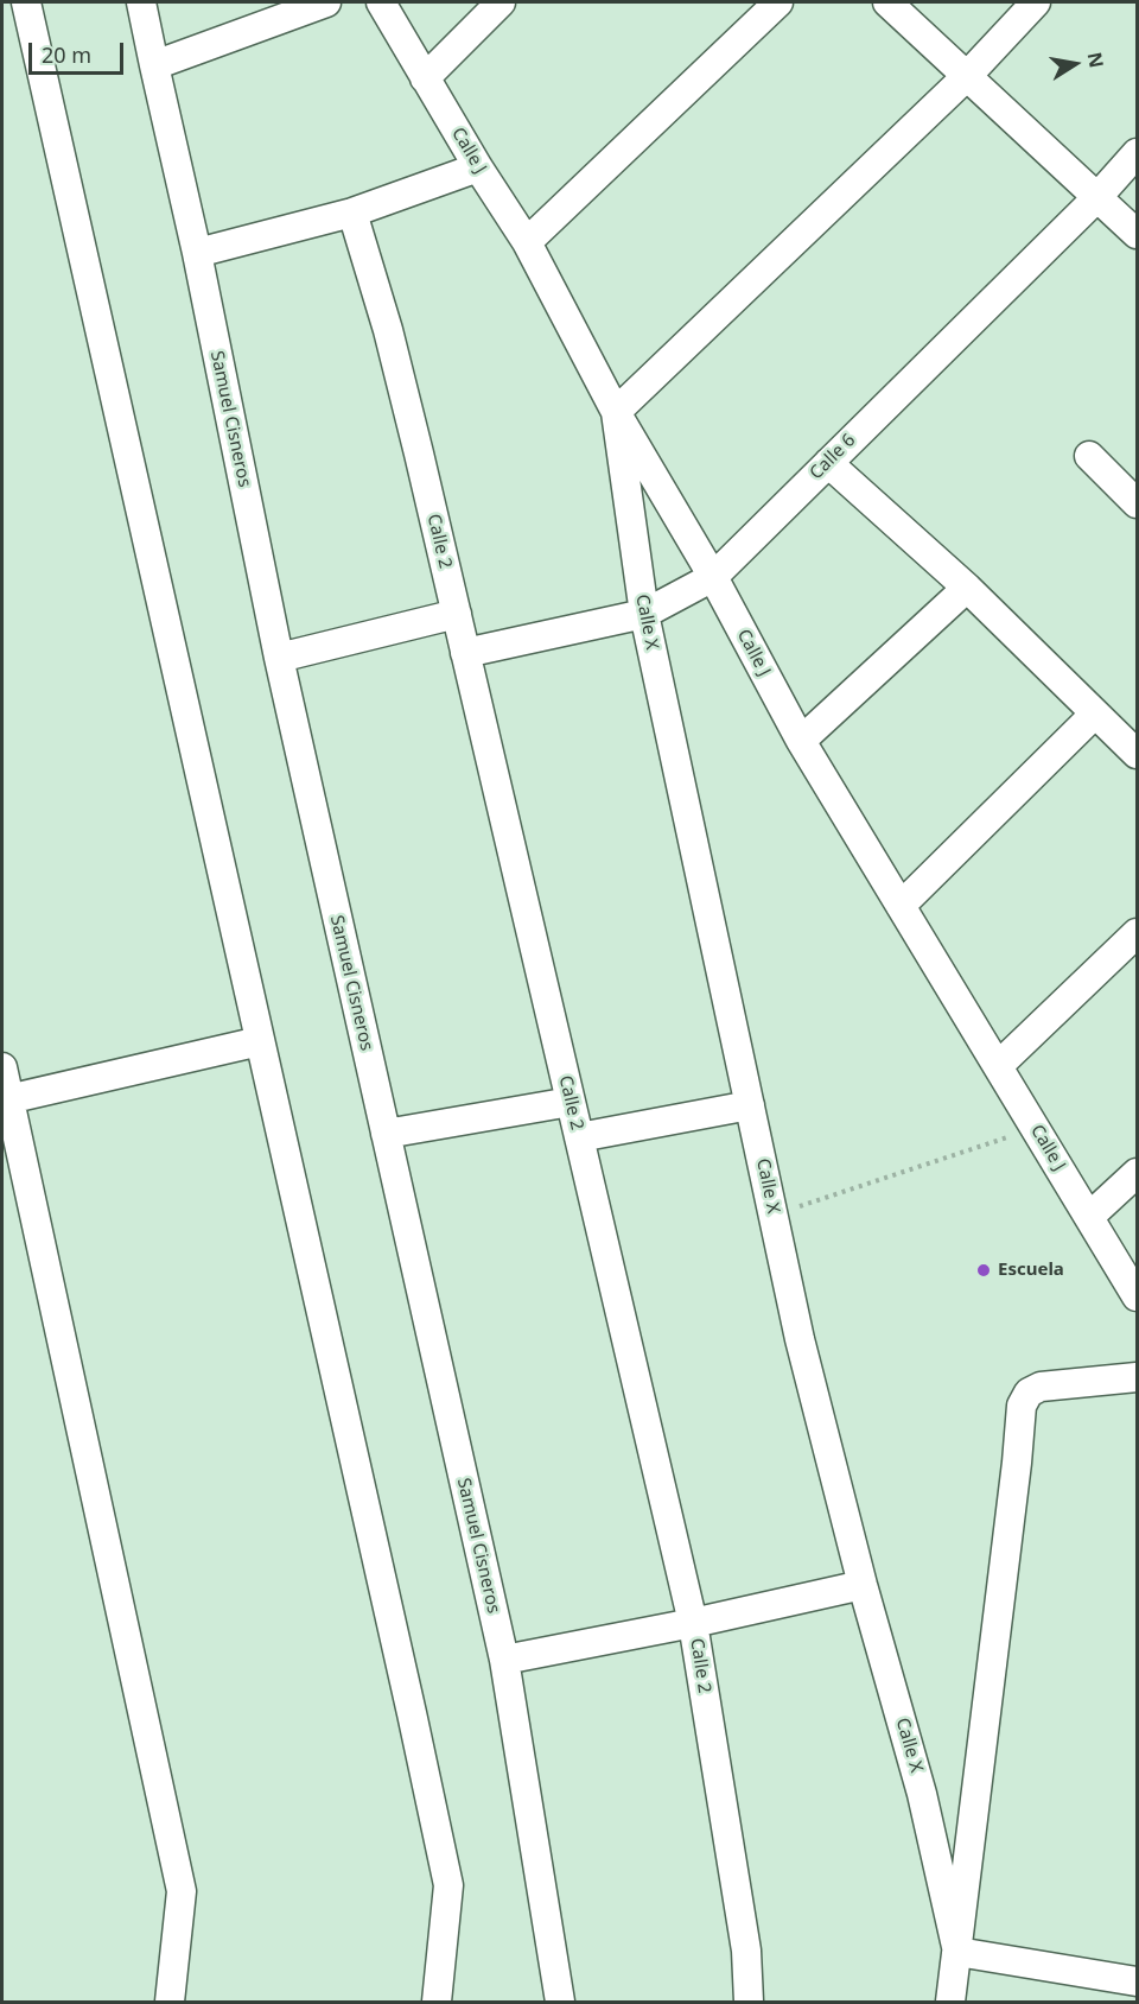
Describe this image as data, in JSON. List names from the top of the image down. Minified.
{"streets":{"street":["Calle J","Samuel Cisneros","Calle 6","Calle 2","Calle X"]},"crossings":[["Calle J","Calle 6"],["Calle J","Calle X"],["Calle 6","Calle 2"],["Calle 6","Calle X"]],"places":["Escuela"],"scale_bar":"20 m","north":"right"}
